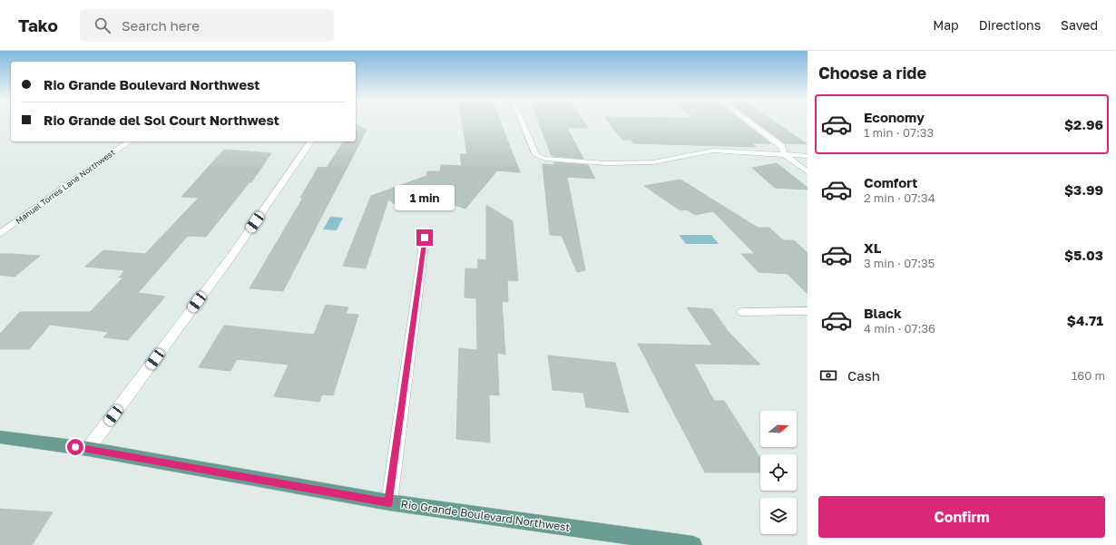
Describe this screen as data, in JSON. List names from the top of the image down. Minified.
{"streets":{"main road":["Rio Grande Boulevard Northwest"],"street":["Manuel Torres Lane Northwest"]},"north":"right","page":{"header":"Tako","search":"Search here","nav":["Map","Directions","Saved"],"heading":"Choose a ride","banner":["Rio Grande Boulevard Northwest","Rio Grande del Sol Court Northwest"],"list":[{"name":"Economy","note":"1 min · 07:33","value":"$2.96"},{"name":"Comfort","note":"2 min · 07:34","value":"$3.99"},{"name":"XL","note":"3 min · 07:35","value":"$5.03"},{"name":"Black","note":"4 min · 07:36","value":"$4.71"}],"bubble":"1 min","pay":["Cash","160 m"],"buttons":"Confirm"}}
